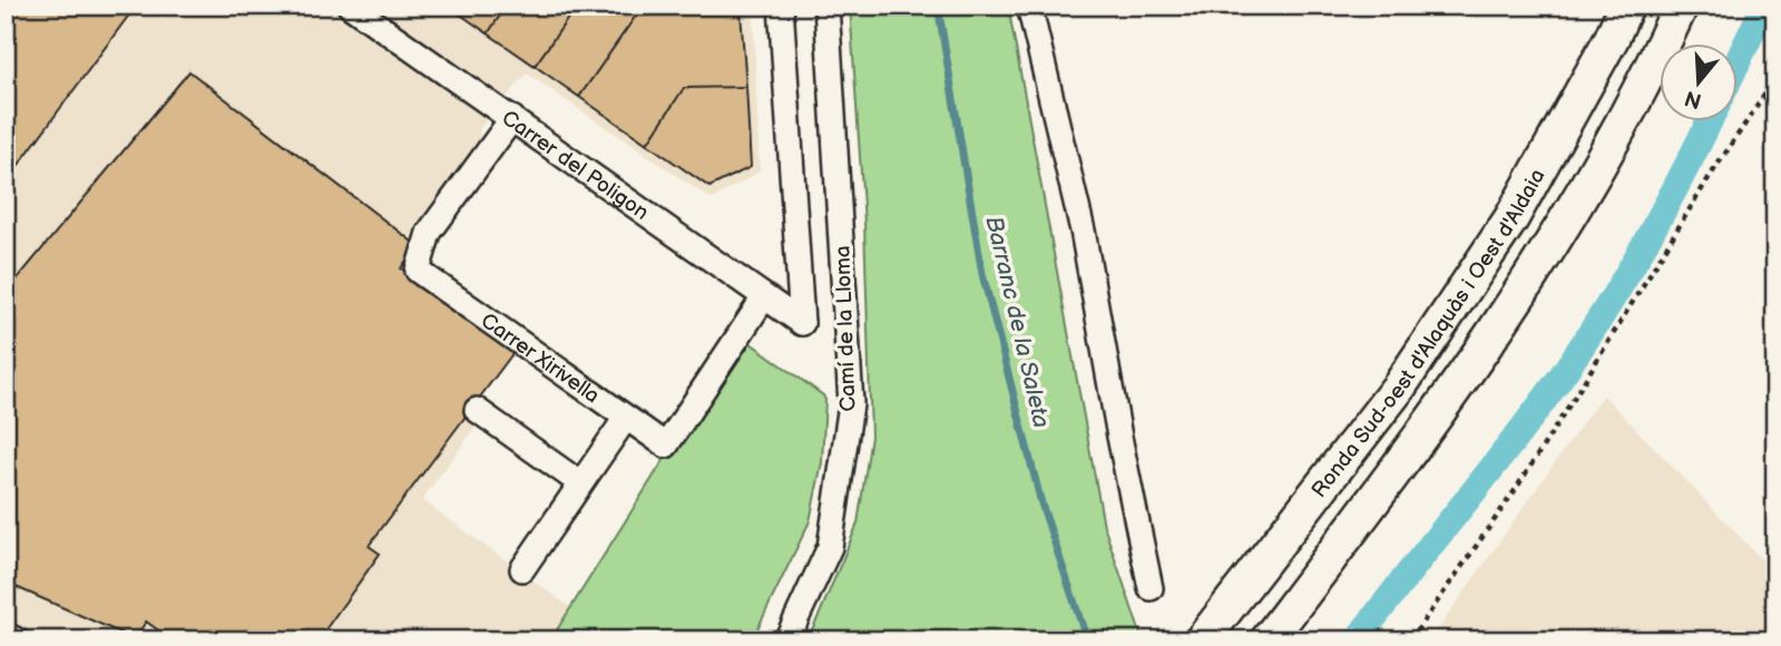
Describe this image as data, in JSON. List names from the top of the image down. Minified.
{"streets":{"main road":["Ronda Sud-oest d'Alaquàs i Oest d'Aldaia"],"street":["Carrer del Poligon","Camí de la Lloma","Carrer Xirivella"]},"crossings":[["Carrer del Poligon","Camí de la Lloma"],["Carrer del Poligon","Carrer Xirivella"]],"water":["Barranc de la Saleta"],"north":"bottom"}
